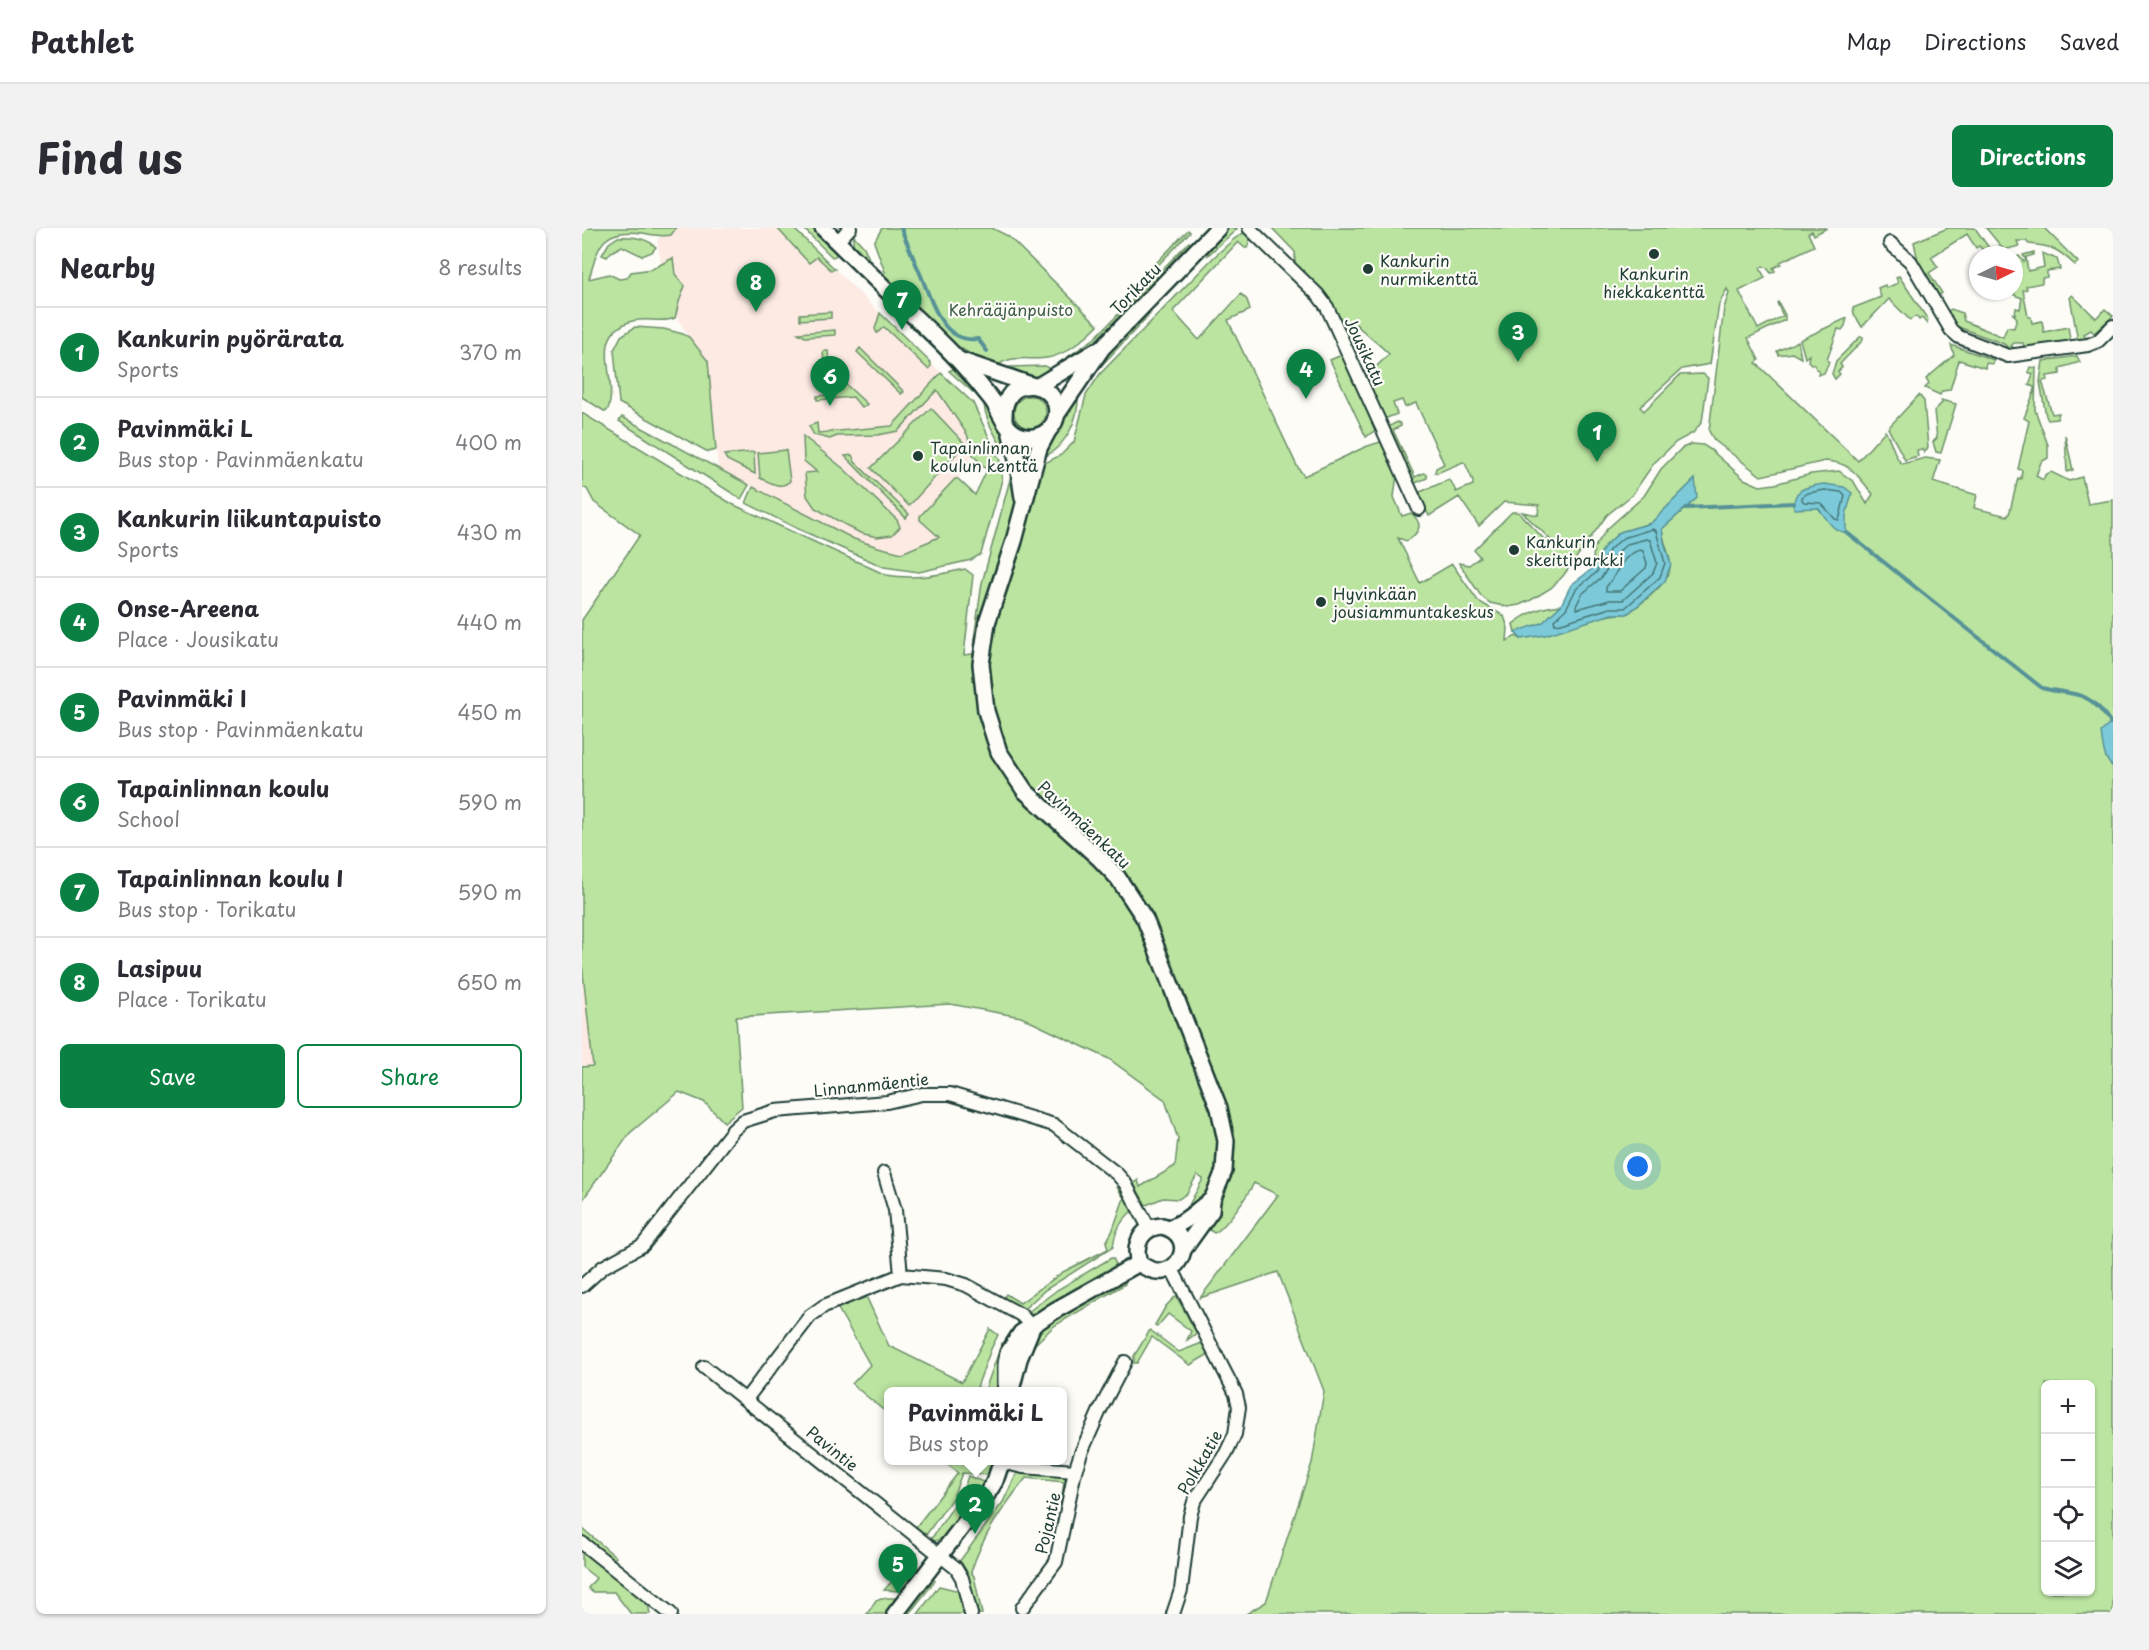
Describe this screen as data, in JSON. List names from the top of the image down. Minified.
{"streets":{"street":["Torikatu","Jousikatu","Pavinmäenkatu","Linnanmäentie","Pavintie","Polkkatie","Pojantie"]},"crossings":[["Torikatu","Pavinmäenkatu"],["Pavinmäenkatu","Linnanmäentie"],["Pavinmäenkatu","Polkkatie"],["Linnanmäentie","Polkkatie"]],"parks":["Kehrääjänpuisto"],"places":["Kankurin hiekkakenttä","Kankurin nurmikenttä","Tapainlinnan koulun kenttä","Kankurin skeittiparkki","Hyvinkään jousiammuntakeskus"],"north":"right","page":{"header":"Pathlet","nav":["Map","Directions","Saved"],"title":"Find us","buttons":["Directions",["Save","Share"]],"heading":["Nearby","8 results"],"pins":["8","7","3","4","6","1","2","5"],"list":[{"mark":"1","name":"Kankurin pyörärata","note":"Sports","value":"370 m"},{"mark":"2","name":"Pavinmäki L","note":"Bus stop · Pavinmäenkatu","value":"400 m"},{"mark":"3","name":"Kankurin liikuntapuisto","note":"Sports","value":"430 m"},{"mark":"4","name":"Onse-Areena","note":"Place · Jousikatu","value":"440 m"},{"mark":"5","name":"Pavinmäki I","note":"Bus stop · Pavinmäenkatu","value":"450 m"},{"mark":"6","name":"Tapainlinnan koulu","note":"School","value":"590 m"},{"mark":"7","name":"Tapainlinnan koulu I","note":"Bus stop · Torikatu","value":"590 m"},{"mark":"8","name":"Lasipuu","note":"Place · Torikatu","value":"650 m"}],"map_buttons":["+","−"],"popup":["Pavinmäki L","Bus stop"]}}
